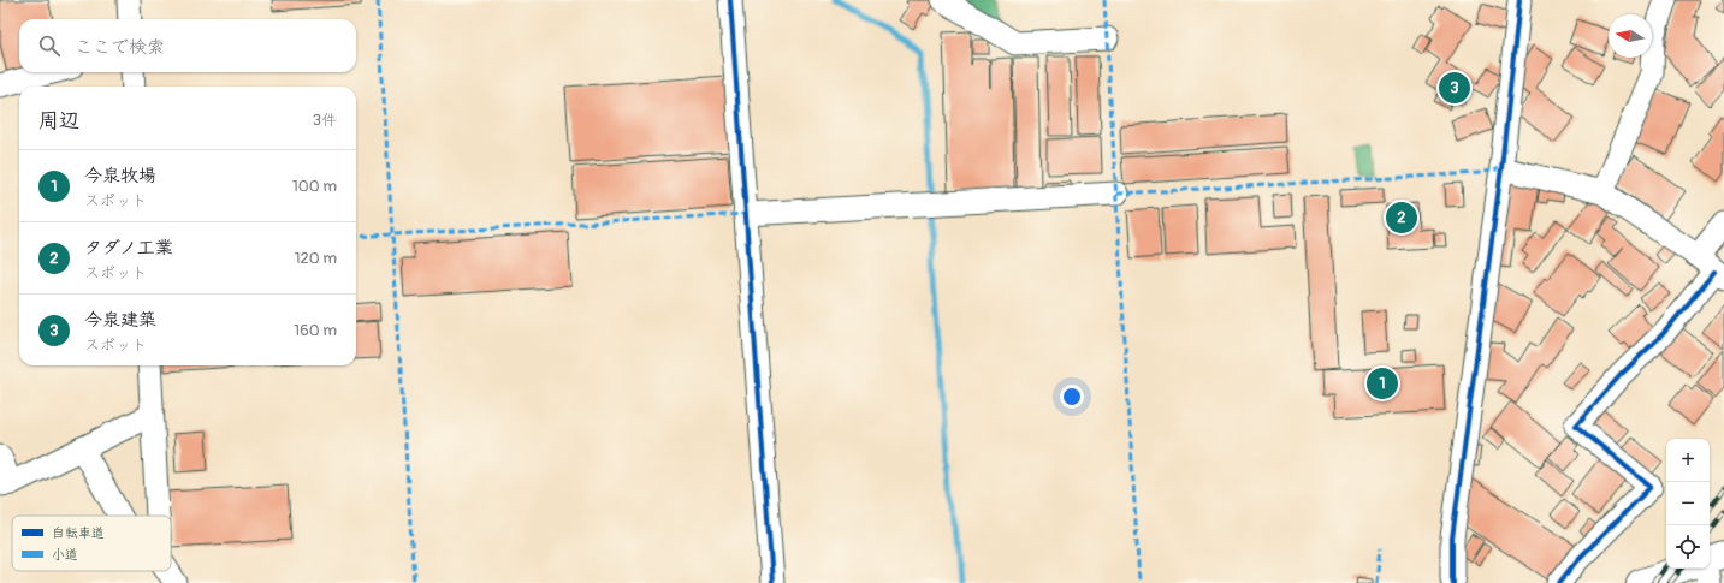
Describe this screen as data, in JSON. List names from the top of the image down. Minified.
{"legend":["自転車道","小道"],"north":"left","page":{"search":"ここで検索","pins":["3","2","1"],"heading":["周辺","3件"],"list":[{"mark":"1","name":"今泉牧場","note":"スポット","value":"100 m"},{"mark":"2","name":"タダノ工業","note":"スポット","value":"120 m"},{"mark":"3","name":"今泉建築","note":"スポット","value":"160 m"}],"map_buttons":["+","−"]}}
